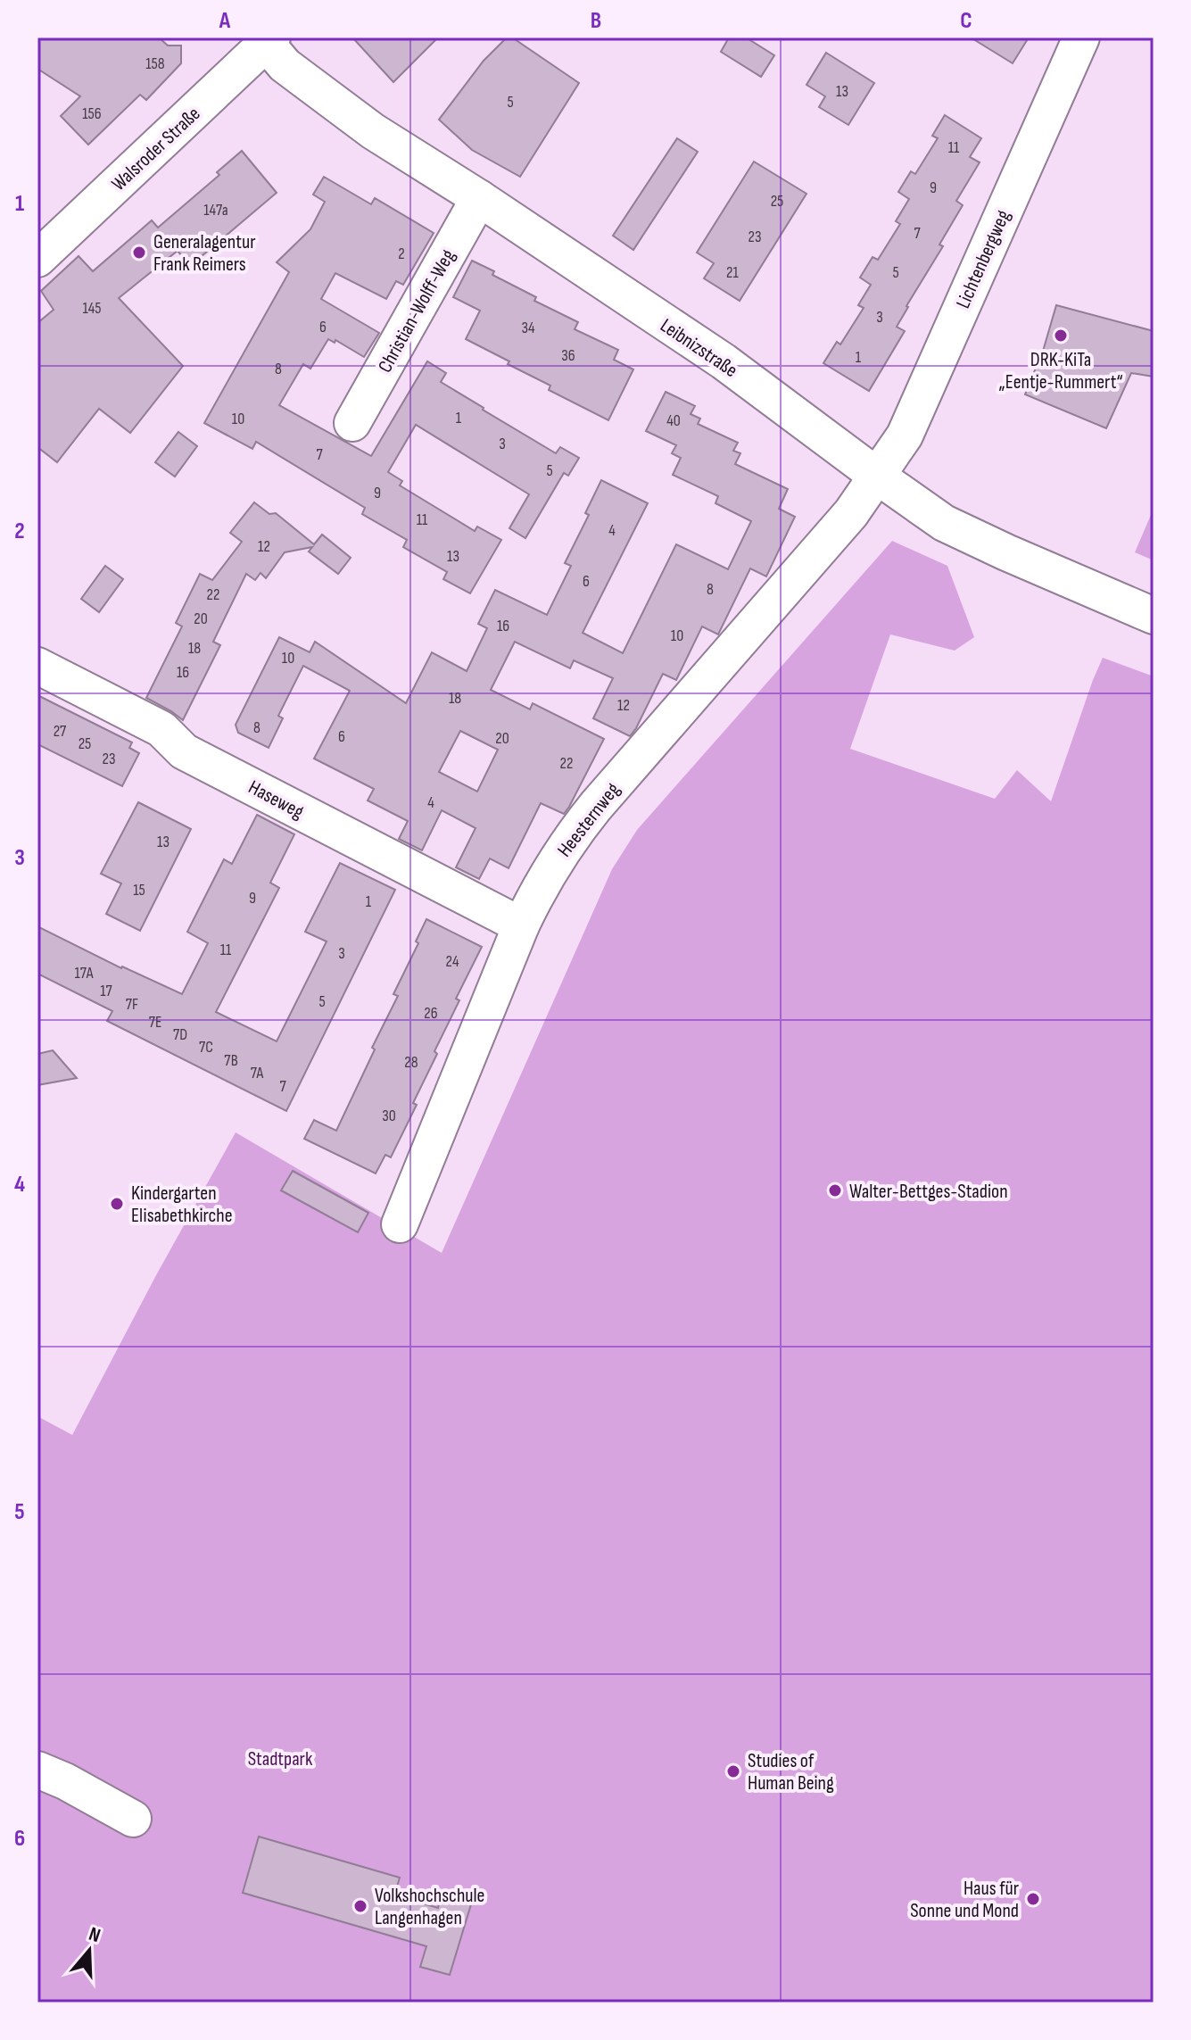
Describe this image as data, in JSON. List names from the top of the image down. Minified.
{"streets":{"street":["Walsroder Straße","Lichtenbergweg","Christian-Wolff-Weg","Leibnizstraße","Haseweg","Heesternweg"]},"crossings":[["Walsroder Straße","Leibnizstraße"],["Lichtenbergweg","Leibnizstraße"],["Lichtenbergweg","Heesternweg"],["Christian-Wolff-Weg","Leibnizstraße"],["Leibnizstraße","Heesternweg"],["Haseweg","Heesternweg"]],"parks":["Stadtpark"],"places":["Generalagentur Frank Reimers","DRK-KiTa „Eentje-Rummert“","Walter-Bettges-Stadion","Kindergarten Elisabethkirche","Studies of Human Being","Haus für Sonne und Mond","Volkshochschule Langenhagen"],"house_numbers":["158","13","5","156","11","9","25","147a","7","23","2","21","5","145","3","6","34","36","1","8","1","10","40","3","7","5","9","11","4","12","13","6","8","22","20","16","10","18","10","16","18","12","8","27","6","20","25","23","22","4","13","15","9","1","11","3","24","17A","17","5","7F","26","7E","7D","7C","7B","28","7A","7","30"],"north":"top","grid":{"columns":["A","B","C"],"rows":["1","2","3","4","5","6"]}}
